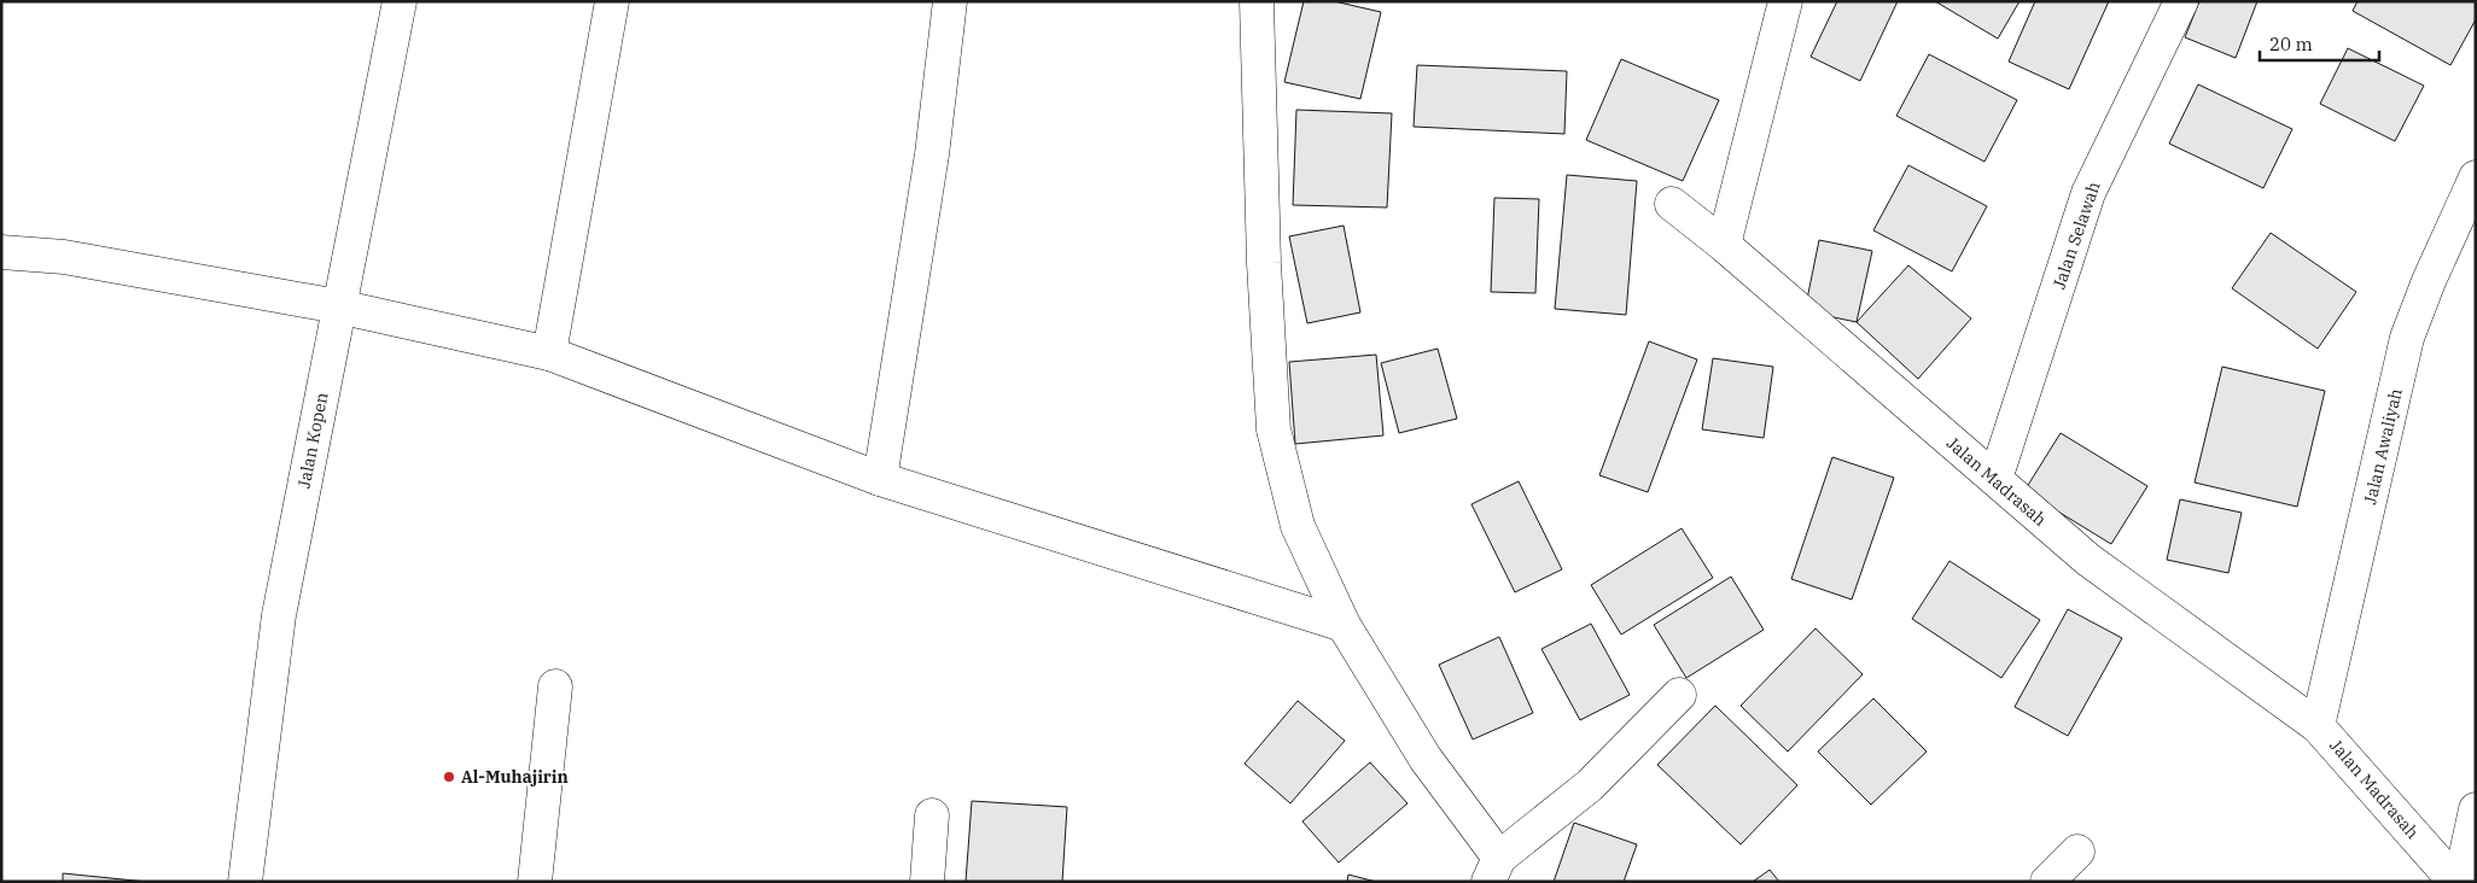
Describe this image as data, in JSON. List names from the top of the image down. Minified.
{"streets":{"street":["Jalan Selawah","Jalan Kopen","Jalan Awaliyah","Jalan Madrasah"]},"crossings":[["Jalan Selawah","Jalan Madrasah"],["Jalan Awaliyah","Jalan Madrasah"]],"places":["Al-Muhajirin"],"scale_bar":"20 m"}
